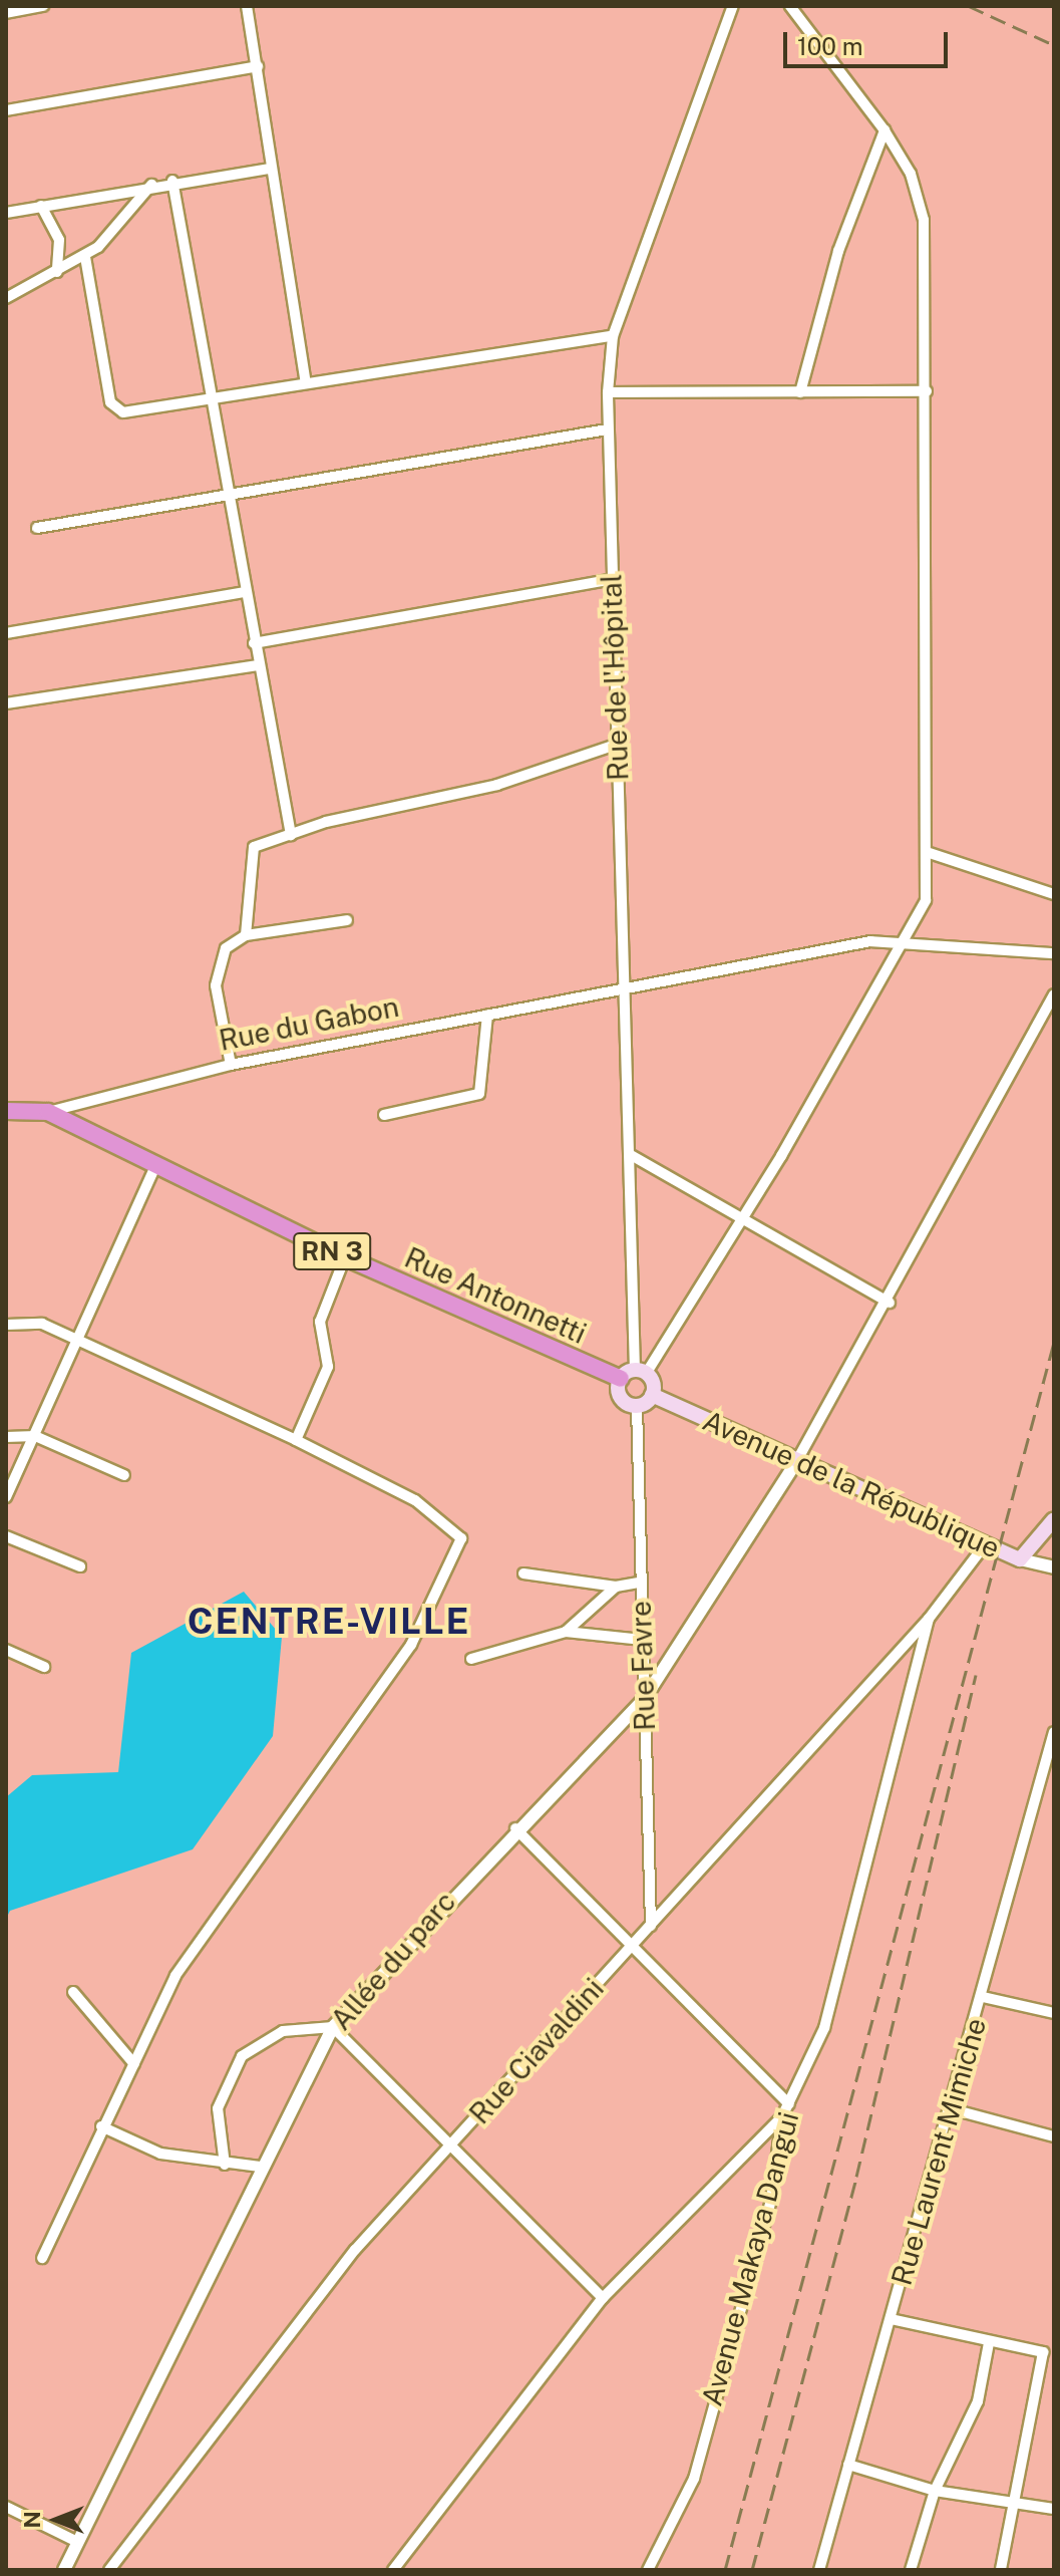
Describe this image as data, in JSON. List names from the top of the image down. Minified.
{"streets":{"highway":["Rue du Gabon","RN 3","Rue Antonnetti"],"main road":["Avenue de la République"],"street":["Rue de l'Hôpital","Rue Favre","Allée du parc","Rue Ciavaldini","Rue Laurent Mimiche","Avenue Makaya Dangui"]},"crossings":[["Rue de l'Hôpital","Rue du Gabon"],["Rue de l'Hôpital","Rue Antonnetti"],["Rue du Gabon","Rue Antonnetti"],["Avenue de la République","Allée du parc"],["Avenue de la République","Rue Ciavaldini"],["Rue Favre","Allée du parc"],["Rue Favre","Rue Ciavaldini"],["Rue Ciavaldini","Avenue Makaya Dangui"]],"districts":["CENTRE-VILLE"],"scale_bar":"100 m","north":"left"}
